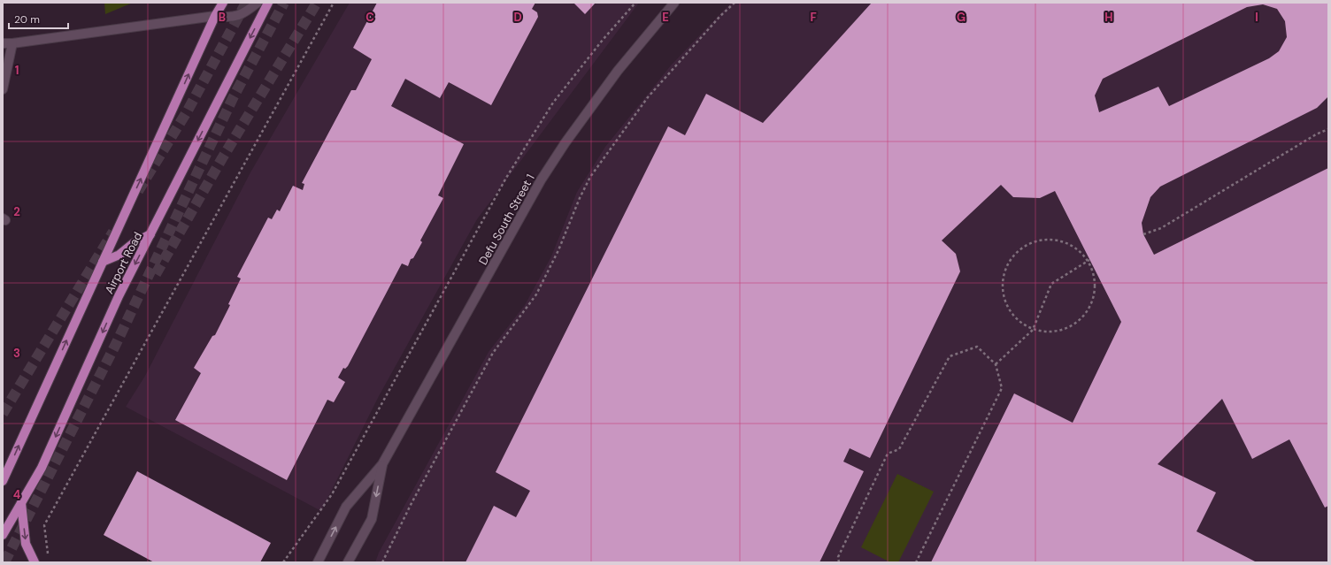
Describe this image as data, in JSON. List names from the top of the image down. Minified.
{"streets":{"main road":["Airport Road"],"street":["Defu South Street 1"]},"scale_bar":"20 m","grid":{"columns":["B","C","D","E","F","G","H","I"],"rows":["1","2","3","4"]}}
